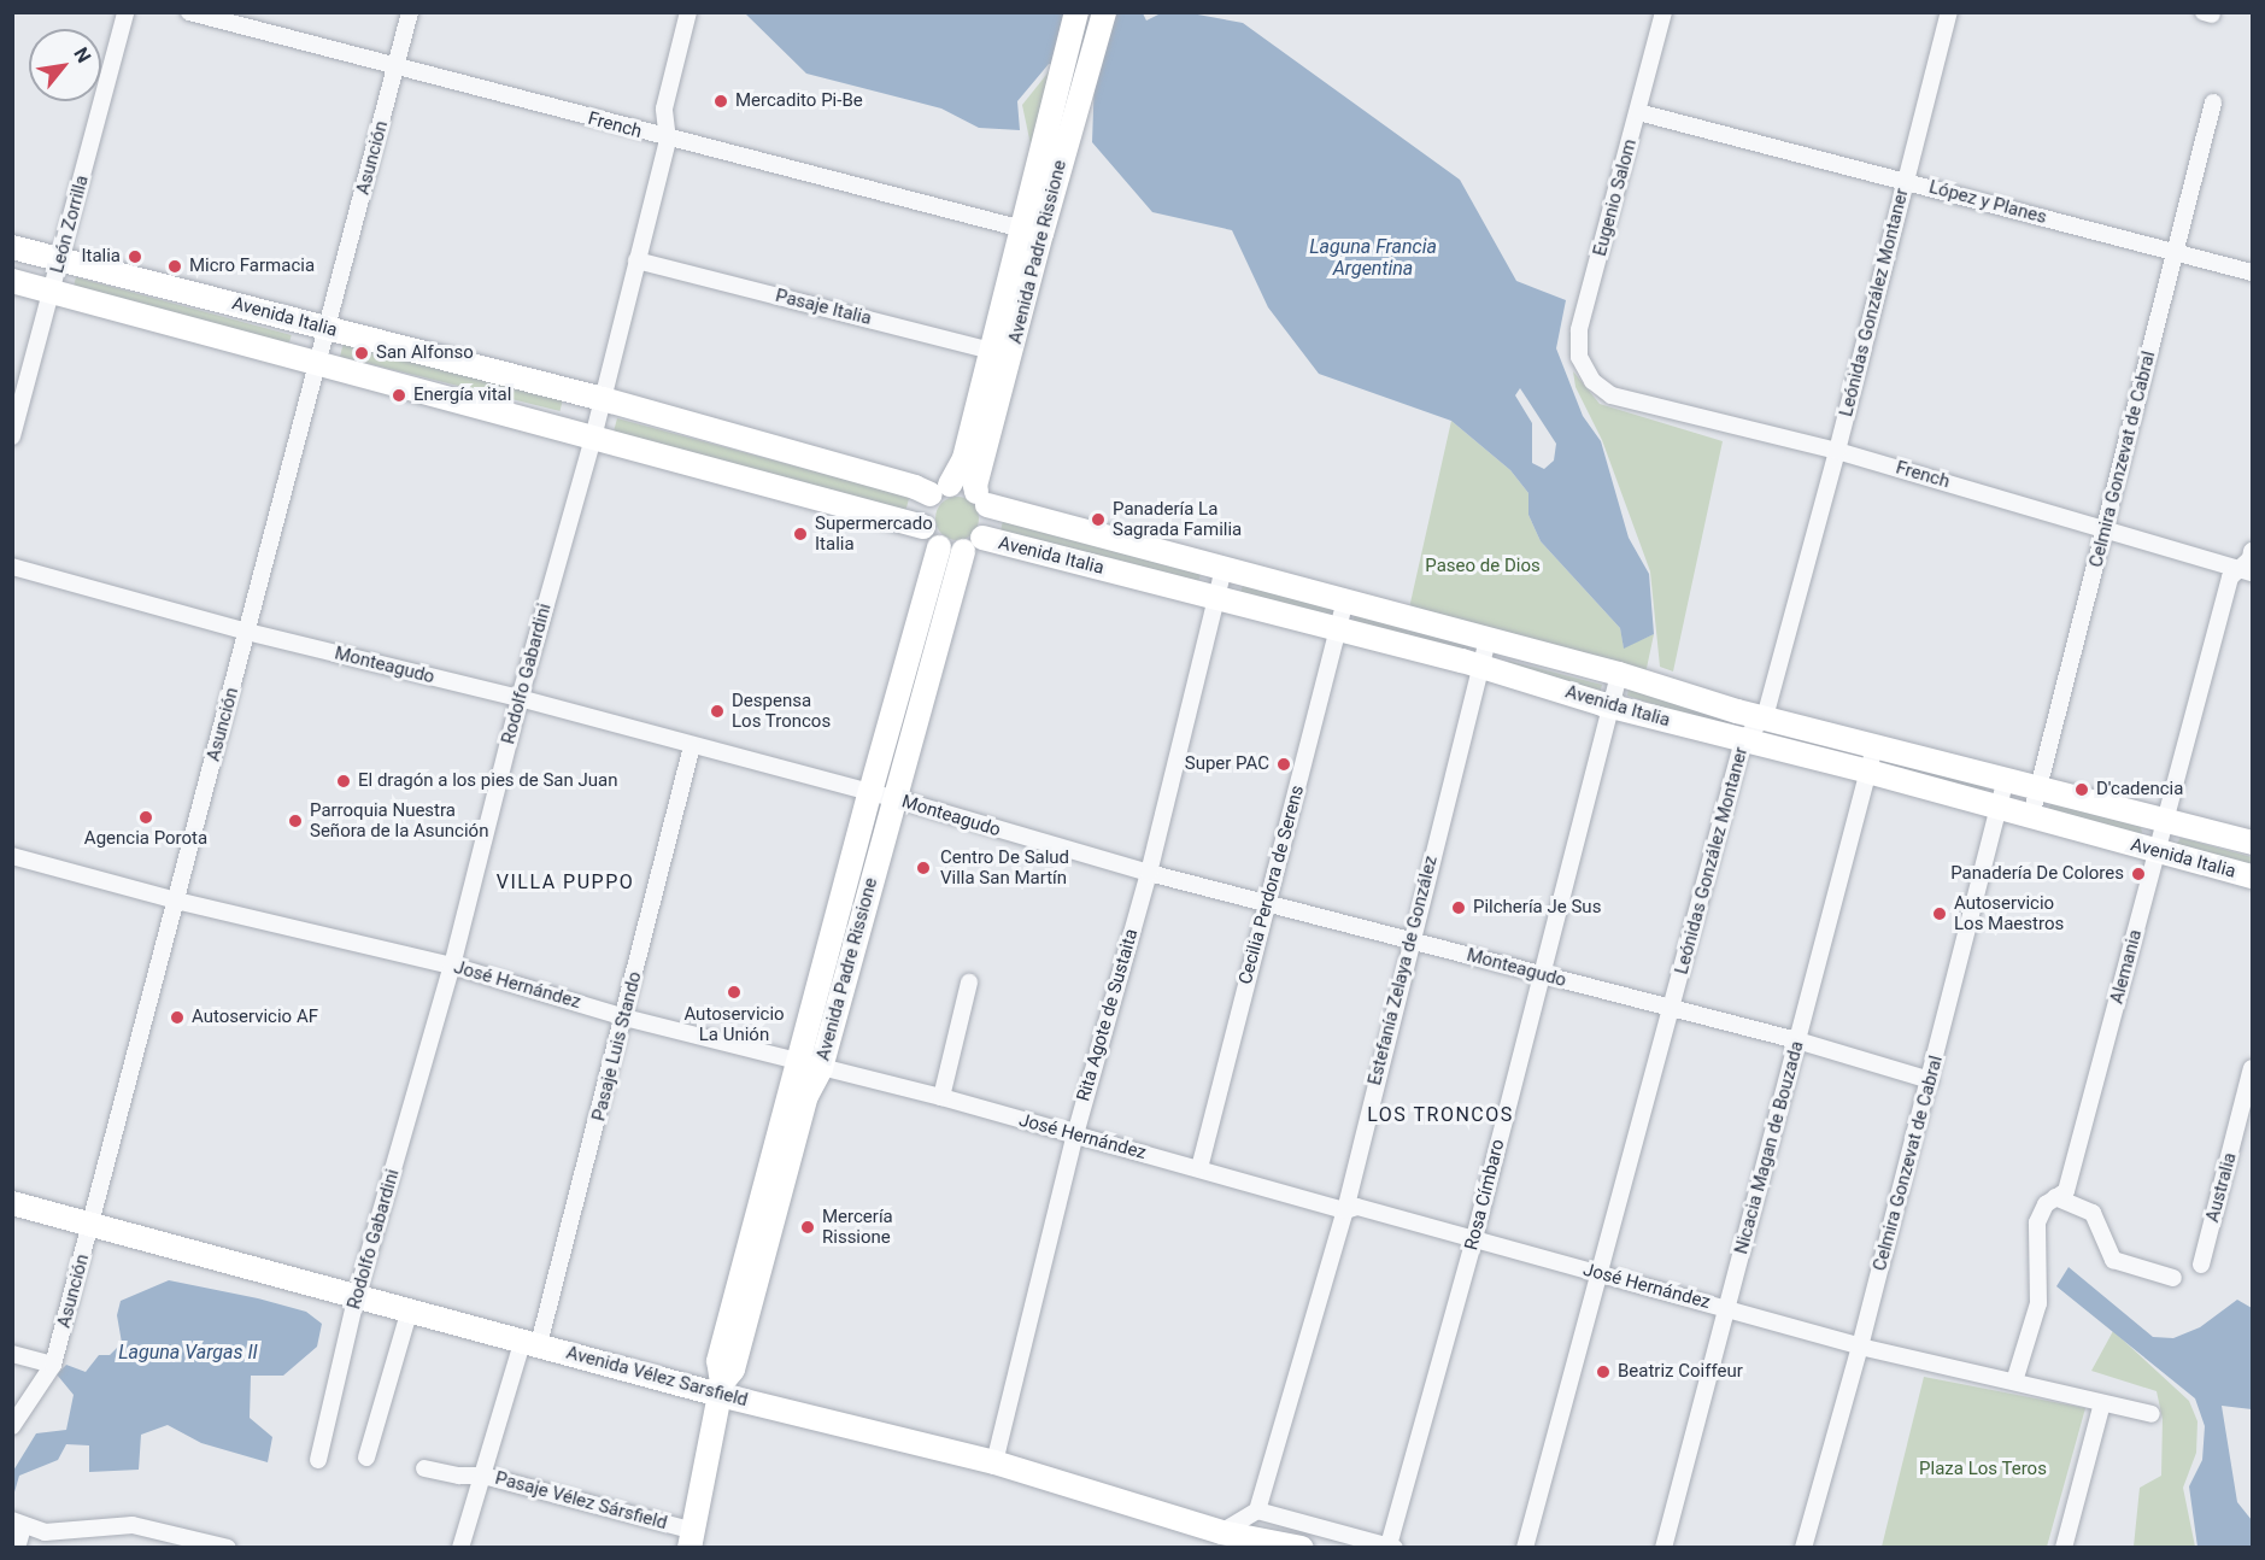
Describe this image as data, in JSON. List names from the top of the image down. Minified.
{"streets":{"main road":["Avenida Padre Rissione","Avenida Italia","Avenida Vélez Sarsfield"],"street":["French","Asunción","Eugenio Salom","López y Planes","León Zorrilla","Leónidas González Montaner","Pasaje Italia","Celmira Gonzevat de Cabral","Monteagudo","Rodolfo Gabardini","Cecilia Perdora de Serens","Alemania","Estefanía Zelaya de González","José Hernández","Rita Agote de Sustaita","Pasaje Luis Stando","Nicacia Magan de Bouzada","Australia","Rosa Címbaro","Pasaje Vélez Sársfield"]},"crossings":[["French","Asunción"],["French","Eugenio Salom"],["French","Avenida Padre Rissione"],["French","Leónidas González Montaner"],["French","Celmira Gonzevat de Cabral"],["French","Rodolfo Gabardini"],["French","Alemania"],["Asunción","Avenida Italia"],["Asunción","Monteagudo"],["Asunción","José Hernández"],["Asunción","Avenida Vélez Sarsfield"],["Eugenio Salom","López y Planes"],["López y Planes","Leónidas González Montaner"],["López y Planes","Celmira Gonzevat de Cabral"],["León Zorrilla","Avenida Italia"],["Avenida Padre Rissione","Pasaje Italia"],["Avenida Padre Rissione","Avenida Italia"],["Avenida Padre Rissione","Monteagudo"],["Avenida Padre Rissione","José Hernández"],["Avenida Padre Rissione","Avenida Vélez Sarsfield"],["Avenida Padre Rissione","Pasaje Vélez Sársfield"],["Leónidas González Montaner","Avenida Italia"],["Leónidas González Montaner","Monteagudo"],["Leónidas González Montaner","José Hernández"],["Pasaje Italia","Rodolfo Gabardini"],["Avenida Italia","Celmira Gonzevat de Cabral"],["Avenida Italia","Rodolfo Gabardini"],["Avenida Italia","Cecilia Perdora de Serens"],["Avenida Italia","Alemania"],["Avenida Italia","Estefanía Zelaya de González"],["Avenida Italia","Rita Agote de Sustaita"],["Avenida Italia","Nicacia Magan de Bouzada"],["Avenida Italia","Rosa Címbaro"],["Celmira Gonzevat de Cabral","Monteagudo"],["Celmira Gonzevat de Cabral","José Hernández"],["Monteagudo","Rodolfo Gabardini"],["Monteagudo","Cecilia Perdora de Serens"],["Monteagudo","Estefanía Zelaya de González"],["Monteagudo","Rita Agote de Sustaita"],["Monteagudo","Pasaje Luis Stando"],["Monteagudo","Nicacia Magan de Bouzada"],["Monteagudo","Rosa Címbaro"],["Rodolfo Gabardini","José Hernández"],["Rodolfo Gabardini","Avenida Vélez Sarsfield"],["Cecilia Perdora de Serens","José Hernández"],["Alemania","José Hernández"],["Estefanía Zelaya de González","José Hernández"],["José Hernández","Rita Agote de Sustaita"],["José Hernández","Pasaje Luis Stando"],["José Hernández","Nicacia Magan de Bouzada"],["José Hernández","Rosa Címbaro"],["Rita Agote de Sustaita","Avenida Vélez Sarsfield"],["Pasaje Luis Stando","Avenida Vélez Sarsfield"],["Pasaje Luis Stando","Pasaje Vélez Sársfield"]],"districts":["VILLA PUPPO","LOS TRONCOS"],"water":["Laguna Francia Argentina","Laguna Vargas II"],"parks":["Paseo de Dios","Plaza Los Teros"],"places":["Mercadito Pi-Be","Italia","Micro Farmacia","San Alfonso","Energía vital","Panadería La Sagrada Familia","Supermercado Italia","Despensa Los Troncos","Super PAC","El dragón a los pies de San Juan","D'cadencia","Agencia Porota","Parroquia Nuestra Señora de la Asunción","Centro De Salud Villa San Martín","Panadería De Colores","Pilchería Je Sus","Autoservicio Los Maestros","Autoservicio La Unión","Autoservicio AF","Mercería Rissione","Beatriz Coiffeur"],"north":"top right"}
